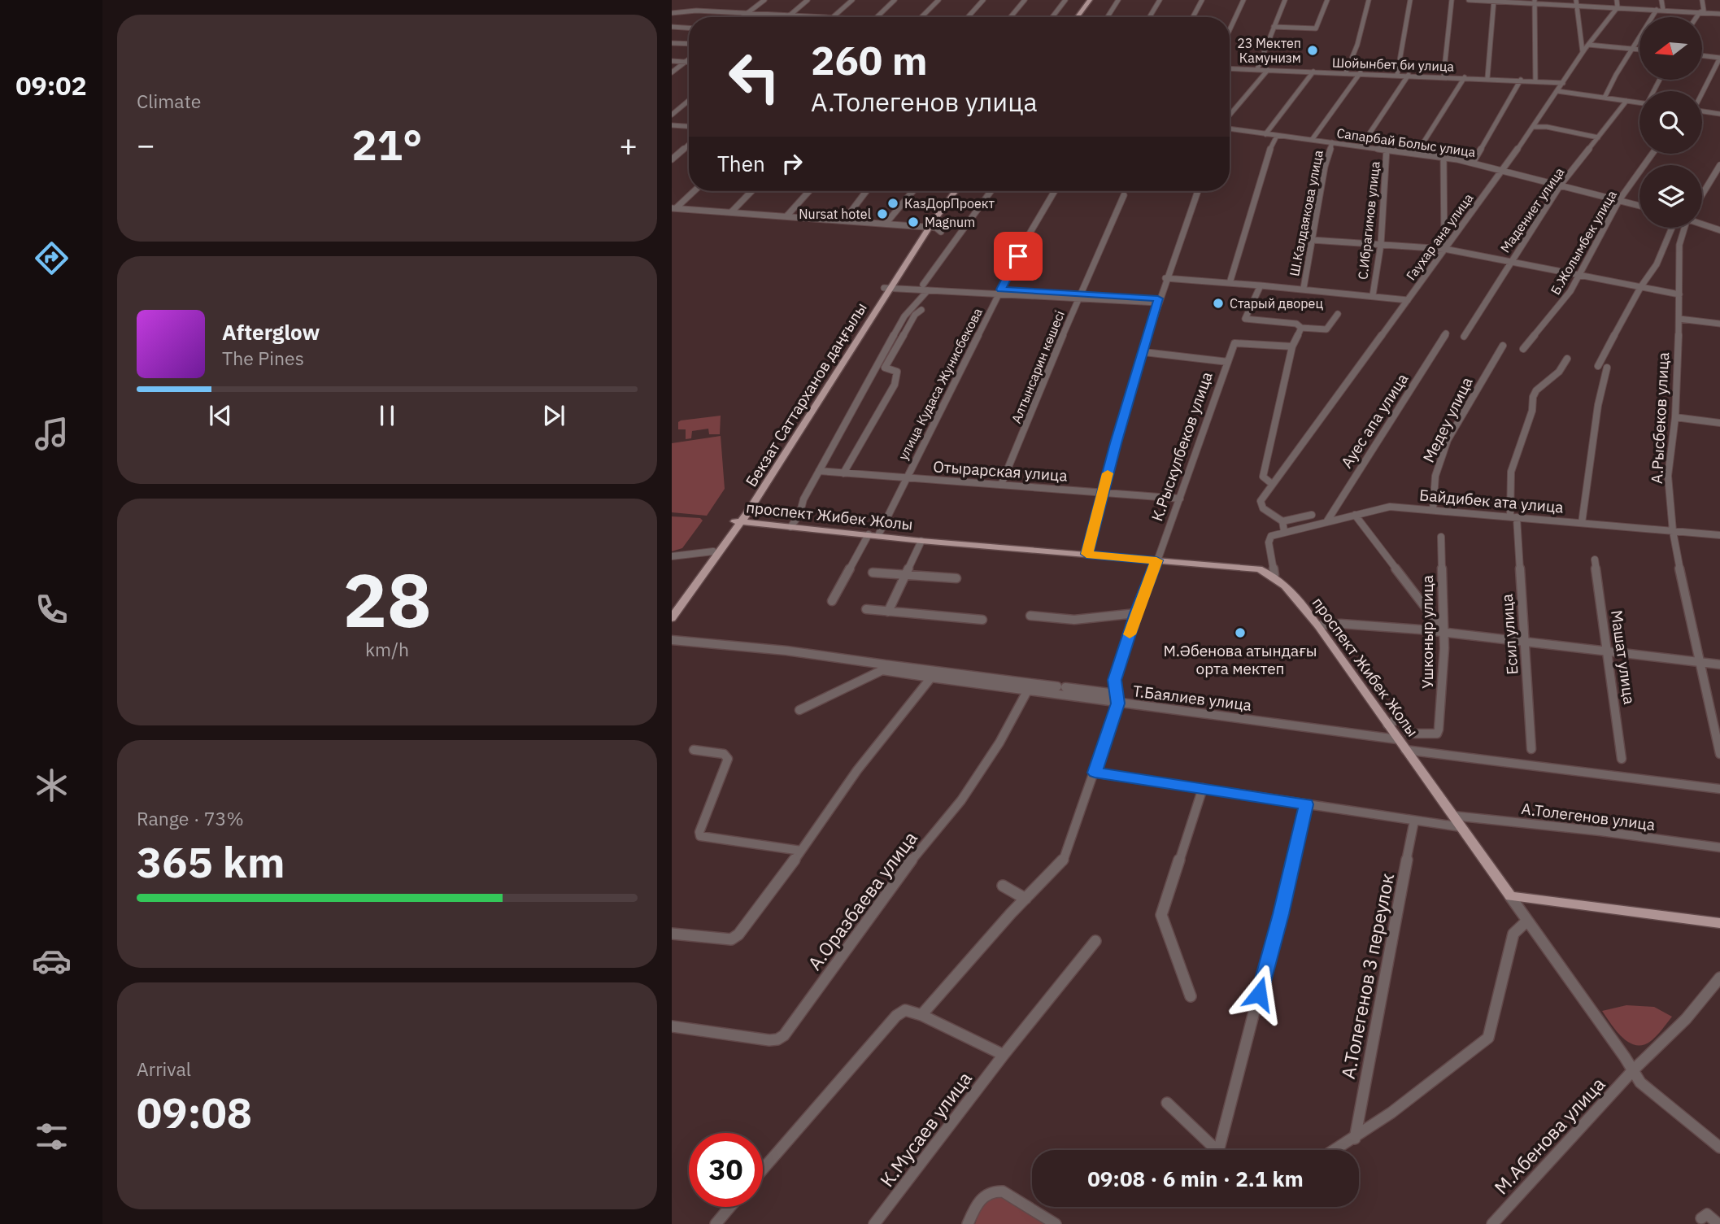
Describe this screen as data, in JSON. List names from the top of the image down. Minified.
{"streets":{"main road":["Бекзат Саттарханов даңғылы","проспект Жибек Жолы"],"street":["Шойынбет би улица","Сапарбай Болыс улица","Мадениет улица","Ш.Калдаякова улица","С.Ибрагимов улица","Гаухар ана улица","Б.Жолымбек улица","Алтынсарин көшесі","улица Кудаса Жунисбекова","А.Рысбеков улица","Медеу улица","Ауес апа улица","К.Рыскулбеков улица","Отырарская улица","Байдибек ата улица","Ушконыр улица","Есил улица","Машат улица","Т.Баялиев улица","А.Толегенов улица","А.Оразбаева улица","А.Толегенов 3 переулок","К.Мусаев улица","М.Абенова улица"]},"crossings":[["Шойынбет би улица","Гаухар ана улица"],["Сапарбай Болыс улица","Мадениет улица"],["Сапарбай Болыс улица","Ш.Калдаякова улица"],["Сапарбай Болыс улица","С.Ибрагимов улица"],["Сапарбай Болыс улица","Гаухар ана улица"],["Сапарбай Болыс улица","Б.Жолымбек улица"],["Алтынсарин көшесі","Отырарская улица"],["улица Кудаса Жунисбекова","Отырарская улица"],["улица Кудаса Жунисбекова","проспект Жибек Жолы"],["Бекзат Саттарханов даңғылы","проспект Жибек Жолы"],["А.Рысбеков улица","Байдибек ата улица"],["Медеу улица","Байдибек ата улица"],["Ауес апа улица","Байдибек ата улица"],["К.Рыскулбеков улица","Отырарская улица"],["К.Рыскулбеков улица","проспект Жибек Жолы"],["К.Рыскулбеков улица","Т.Баялиев улица"],["Байдибек ата улица","проспект Жибек Жолы"],["Байдибек ата улица","Есил улица"],["проспект Жибек Жолы","Ушконыр улица"],["проспект Жибек Жолы","Т.Баялиев улица"],["проспект Жибек Жолы","А.Толегенов улица"],["проспект Жибек Жолы","М.Абенова улица"],["Т.Баялиев улица","А.Оразбаева улица"]],"places":["23 Мектеп Камунизм","КазДорПроект","Nursat hotel","Magnum","Старый дворец","М.Әбенова атындағы орта мектеп"],"north":"left","page":{"tabs":"09:02","tile":["Climate",["28","km/h"],["Range · 73%","365 km"],["Arrival","09:08"]],"turn":["260 m","А.Толегенов улица"],"heat":["−","21°","+"],"then":"Then","song":["Afterglow","The Pines"],"limit":"30","trip":"09:08 · 6 min · 2.1 km"}}
